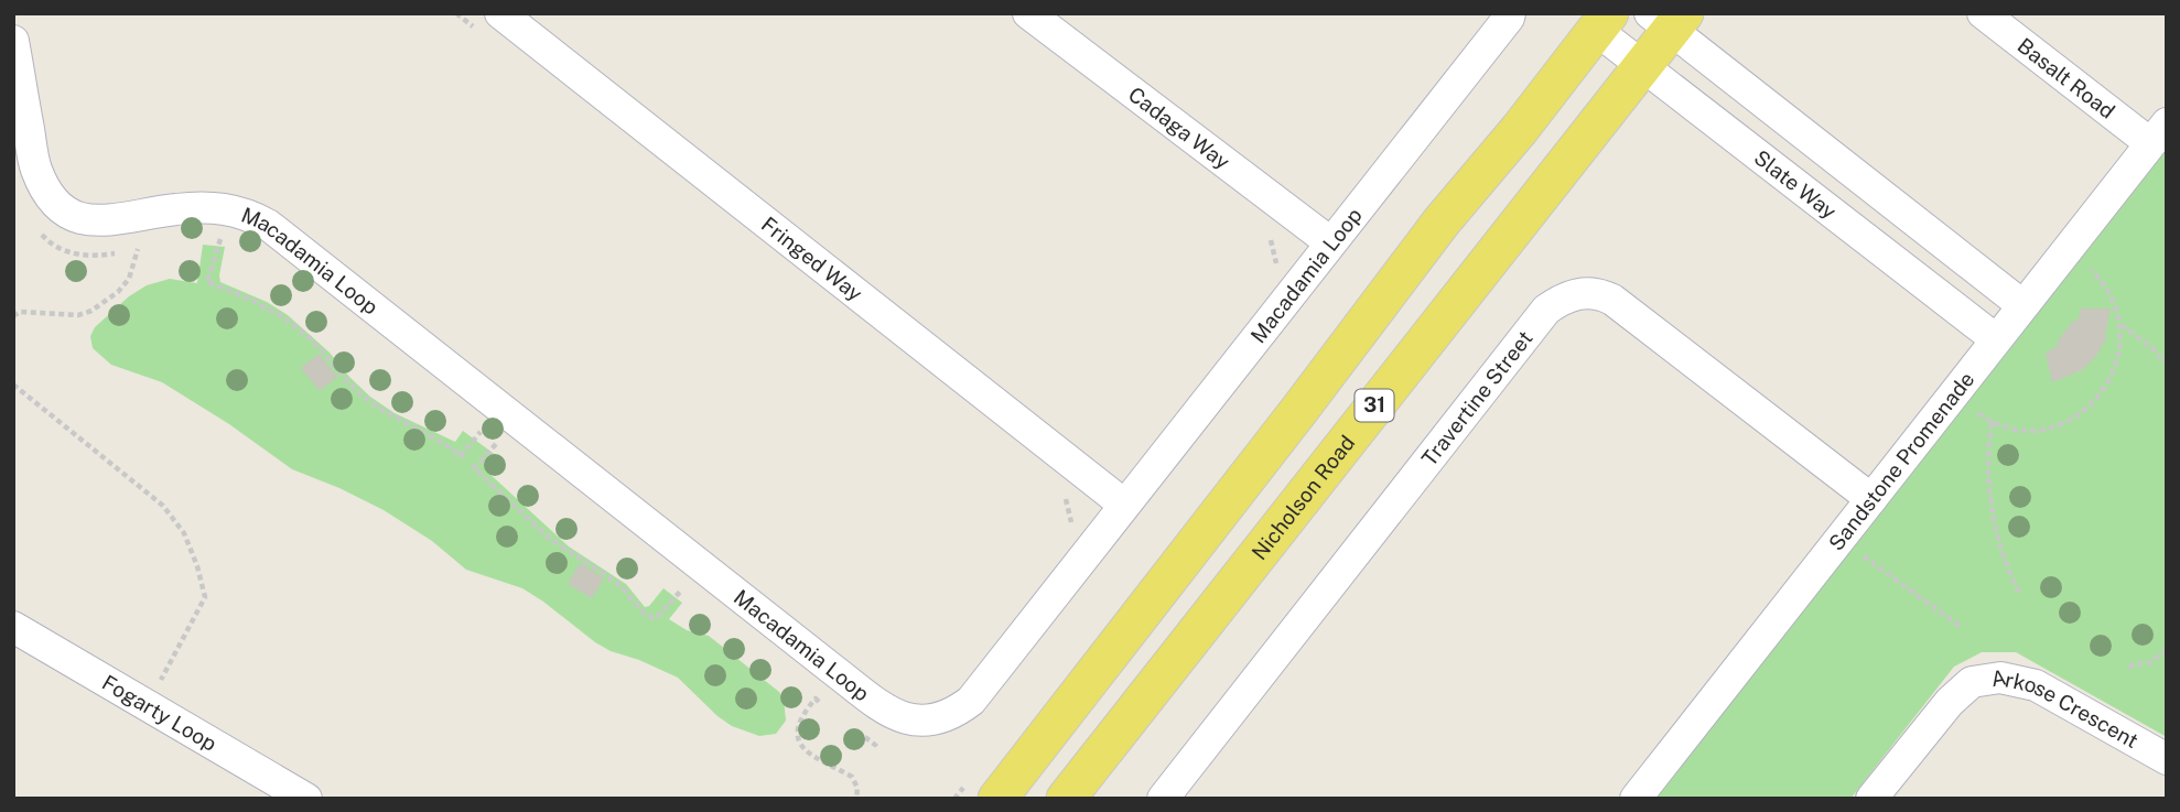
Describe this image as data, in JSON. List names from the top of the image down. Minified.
{"streets":{"main road":["31","Nicholson Road"],"street":["Basalt Road","Cadaga Way","Slate Way","Fringed Way","Macadamia Loop","Travertine Street","Sandstone Promenade","Fogarty Loop","Arkose Crescent"]},"crossings":[["Basalt Road","Sandstone Promenade"],["Cadaga Way","Macadamia Loop"],["Slate Way","31"],["Slate Way","Sandstone Promenade"],["Slate Way","Nicholson Road"],["Fringed Way","Macadamia Loop"],["Travertine Street","Sandstone Promenade"]]}
